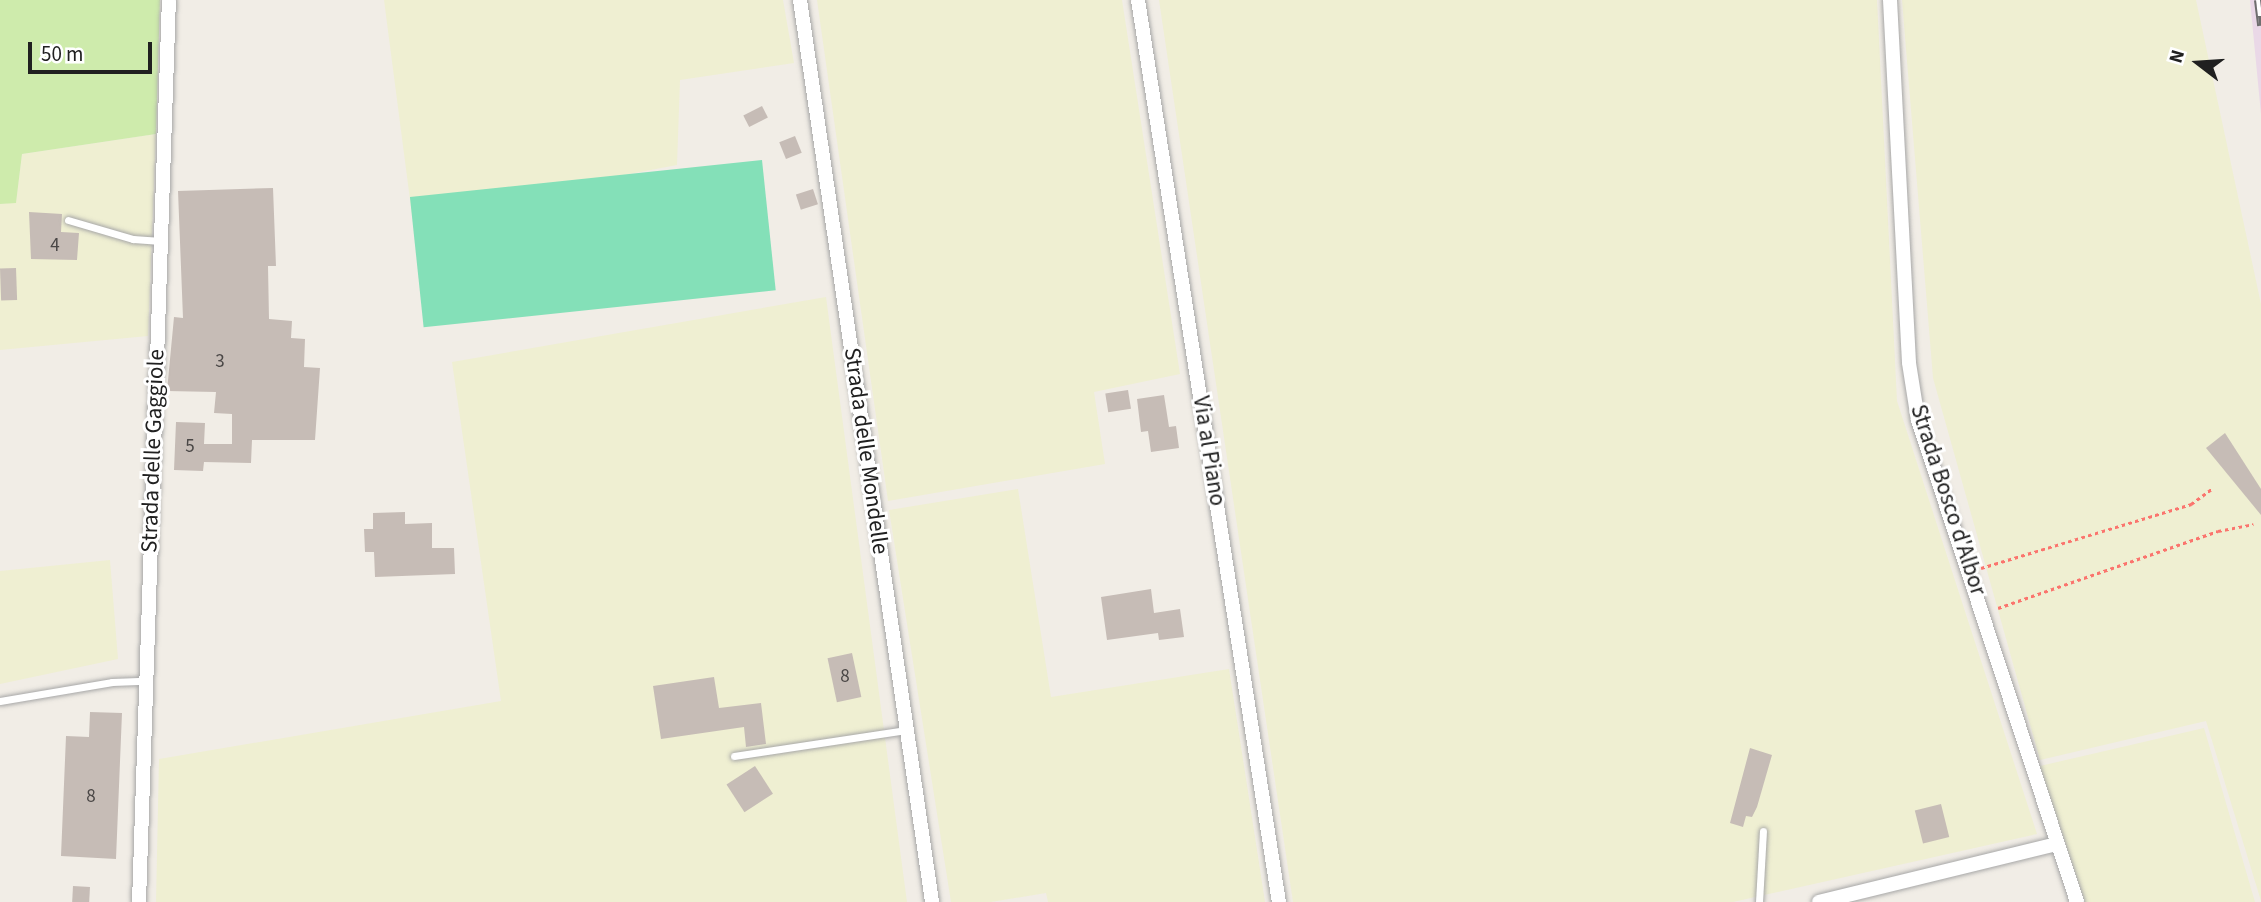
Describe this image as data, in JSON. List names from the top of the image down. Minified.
{"streets":{"street":["Strada delle Gaggiole","Strada delle Mondelle","Via al Piano","Strada Bosco d'Albor"]},"house_numbers":["4","3","5","8","8"],"scale_bar":"50 m","north":"left"}
